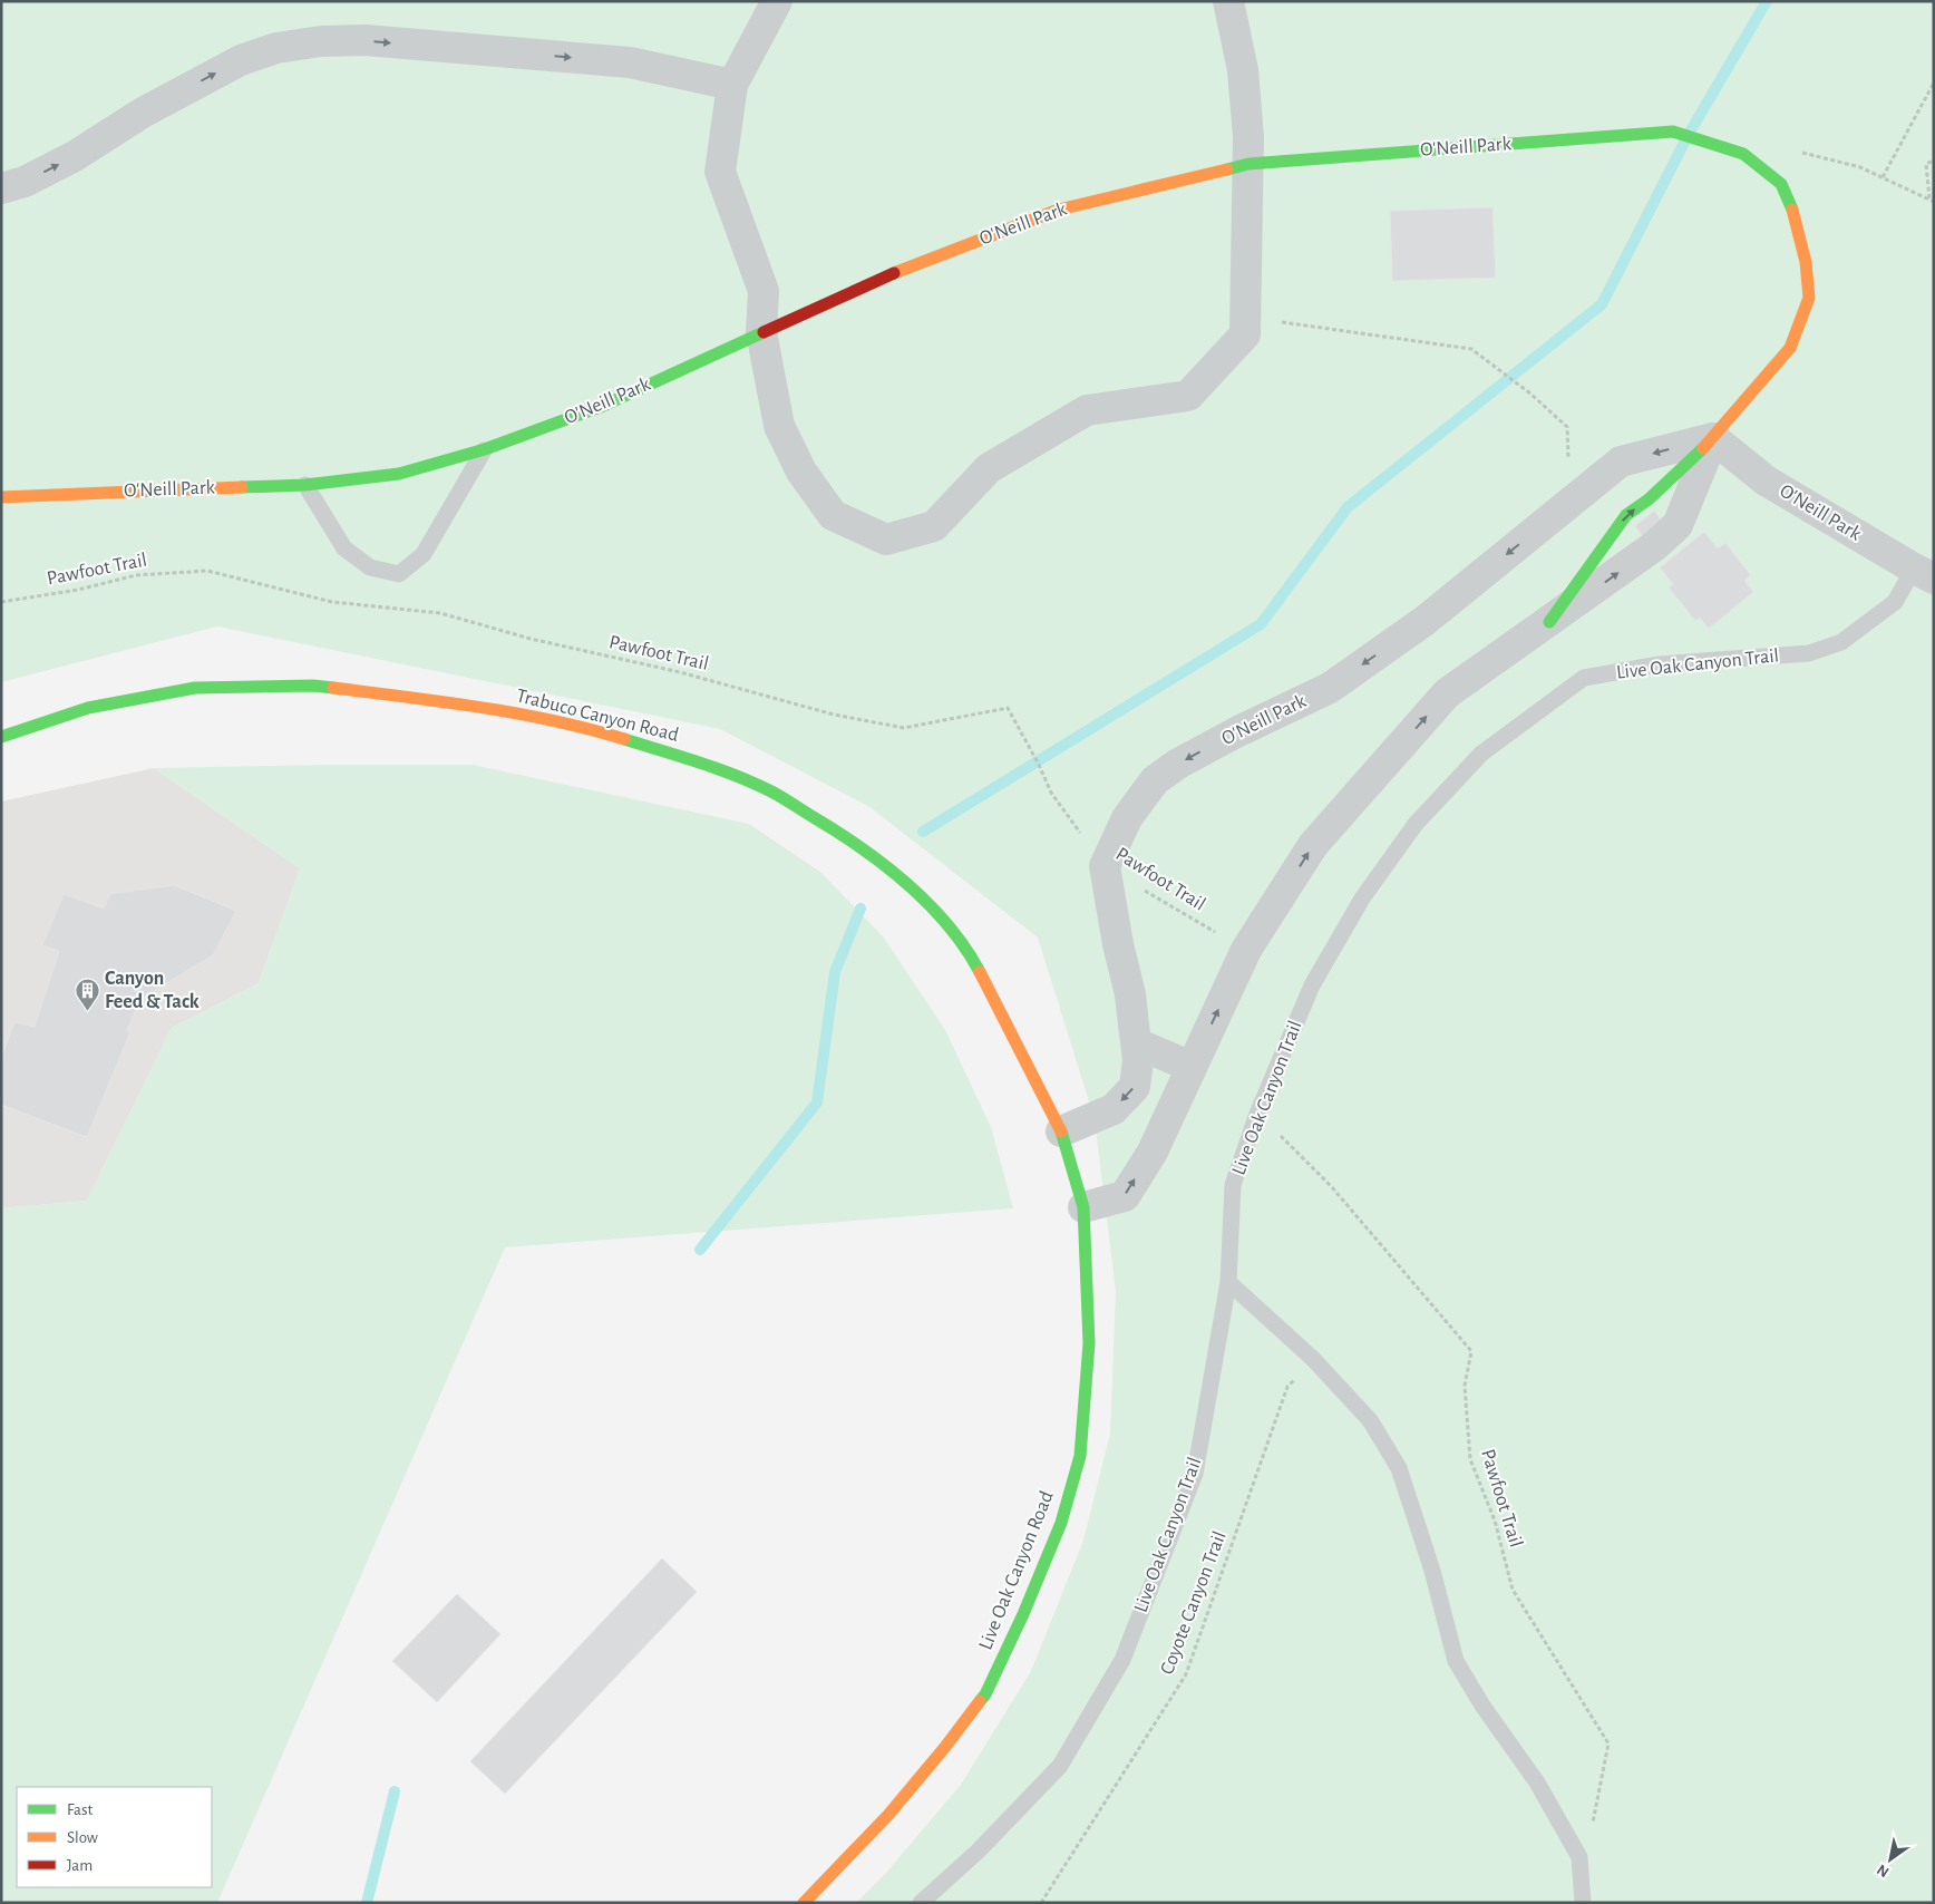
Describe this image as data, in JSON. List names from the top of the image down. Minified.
{"streets":{"street":["O'Neill Park","Trabuco Canyon Road","Live Oak Canyon Road"],"lane":["Live Oak Canyon Trail"],"path":["Pawfoot Trail","Coyote Canyon Trail"]},"crossings":[["O'Neill Park","Pawfoot Trail"],["O'Neill Park","Live Oak Canyon Trail"],["O'Neill Park","Live Oak Canyon Road"],["Pawfoot Trail","Live Oak Canyon Trail"],["Trabuco Canyon Road","Live Oak Canyon Road"]],"places":{"building":["Canyon Feed & Tack"]},"legend":["Fast","Slow","Jam"],"north":"bottom left"}
